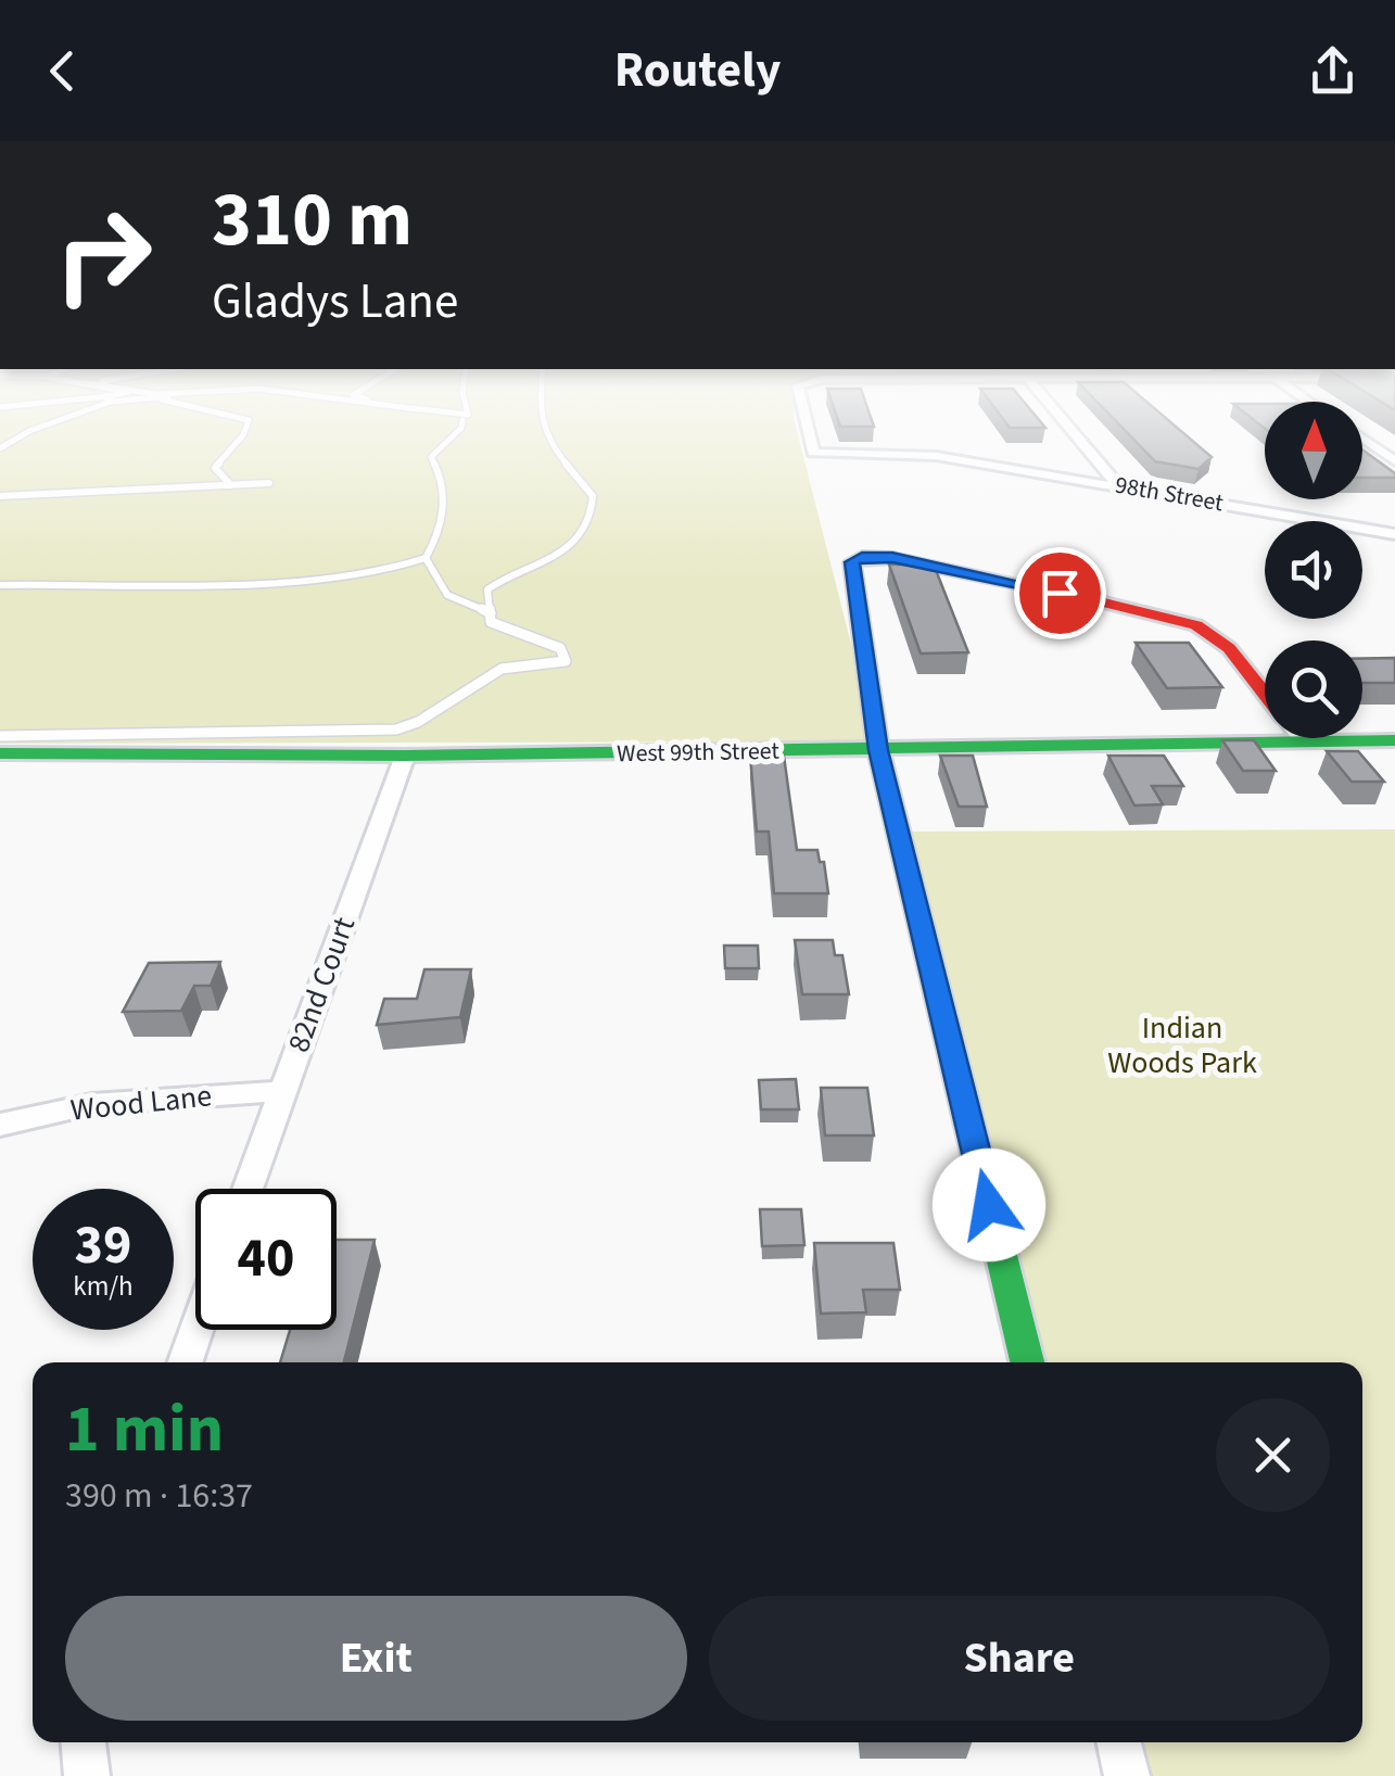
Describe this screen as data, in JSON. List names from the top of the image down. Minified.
{"streets":{"street":["98th Street","West 99th Street","82nd Court","Wood Lane"]},"crossings":[["West 99th Street","82nd Court"],["82nd Court","Wood Lane"]],"parks":["Indian Woods Park"],"north":"top","page":{"header":"Routely","turn":["310 m","Gladys Lane"],"speed":"39 km/h","limit":"40","heading":["1 min","390 m · 16:37"],"buttons":["Exit","Share"]}}
